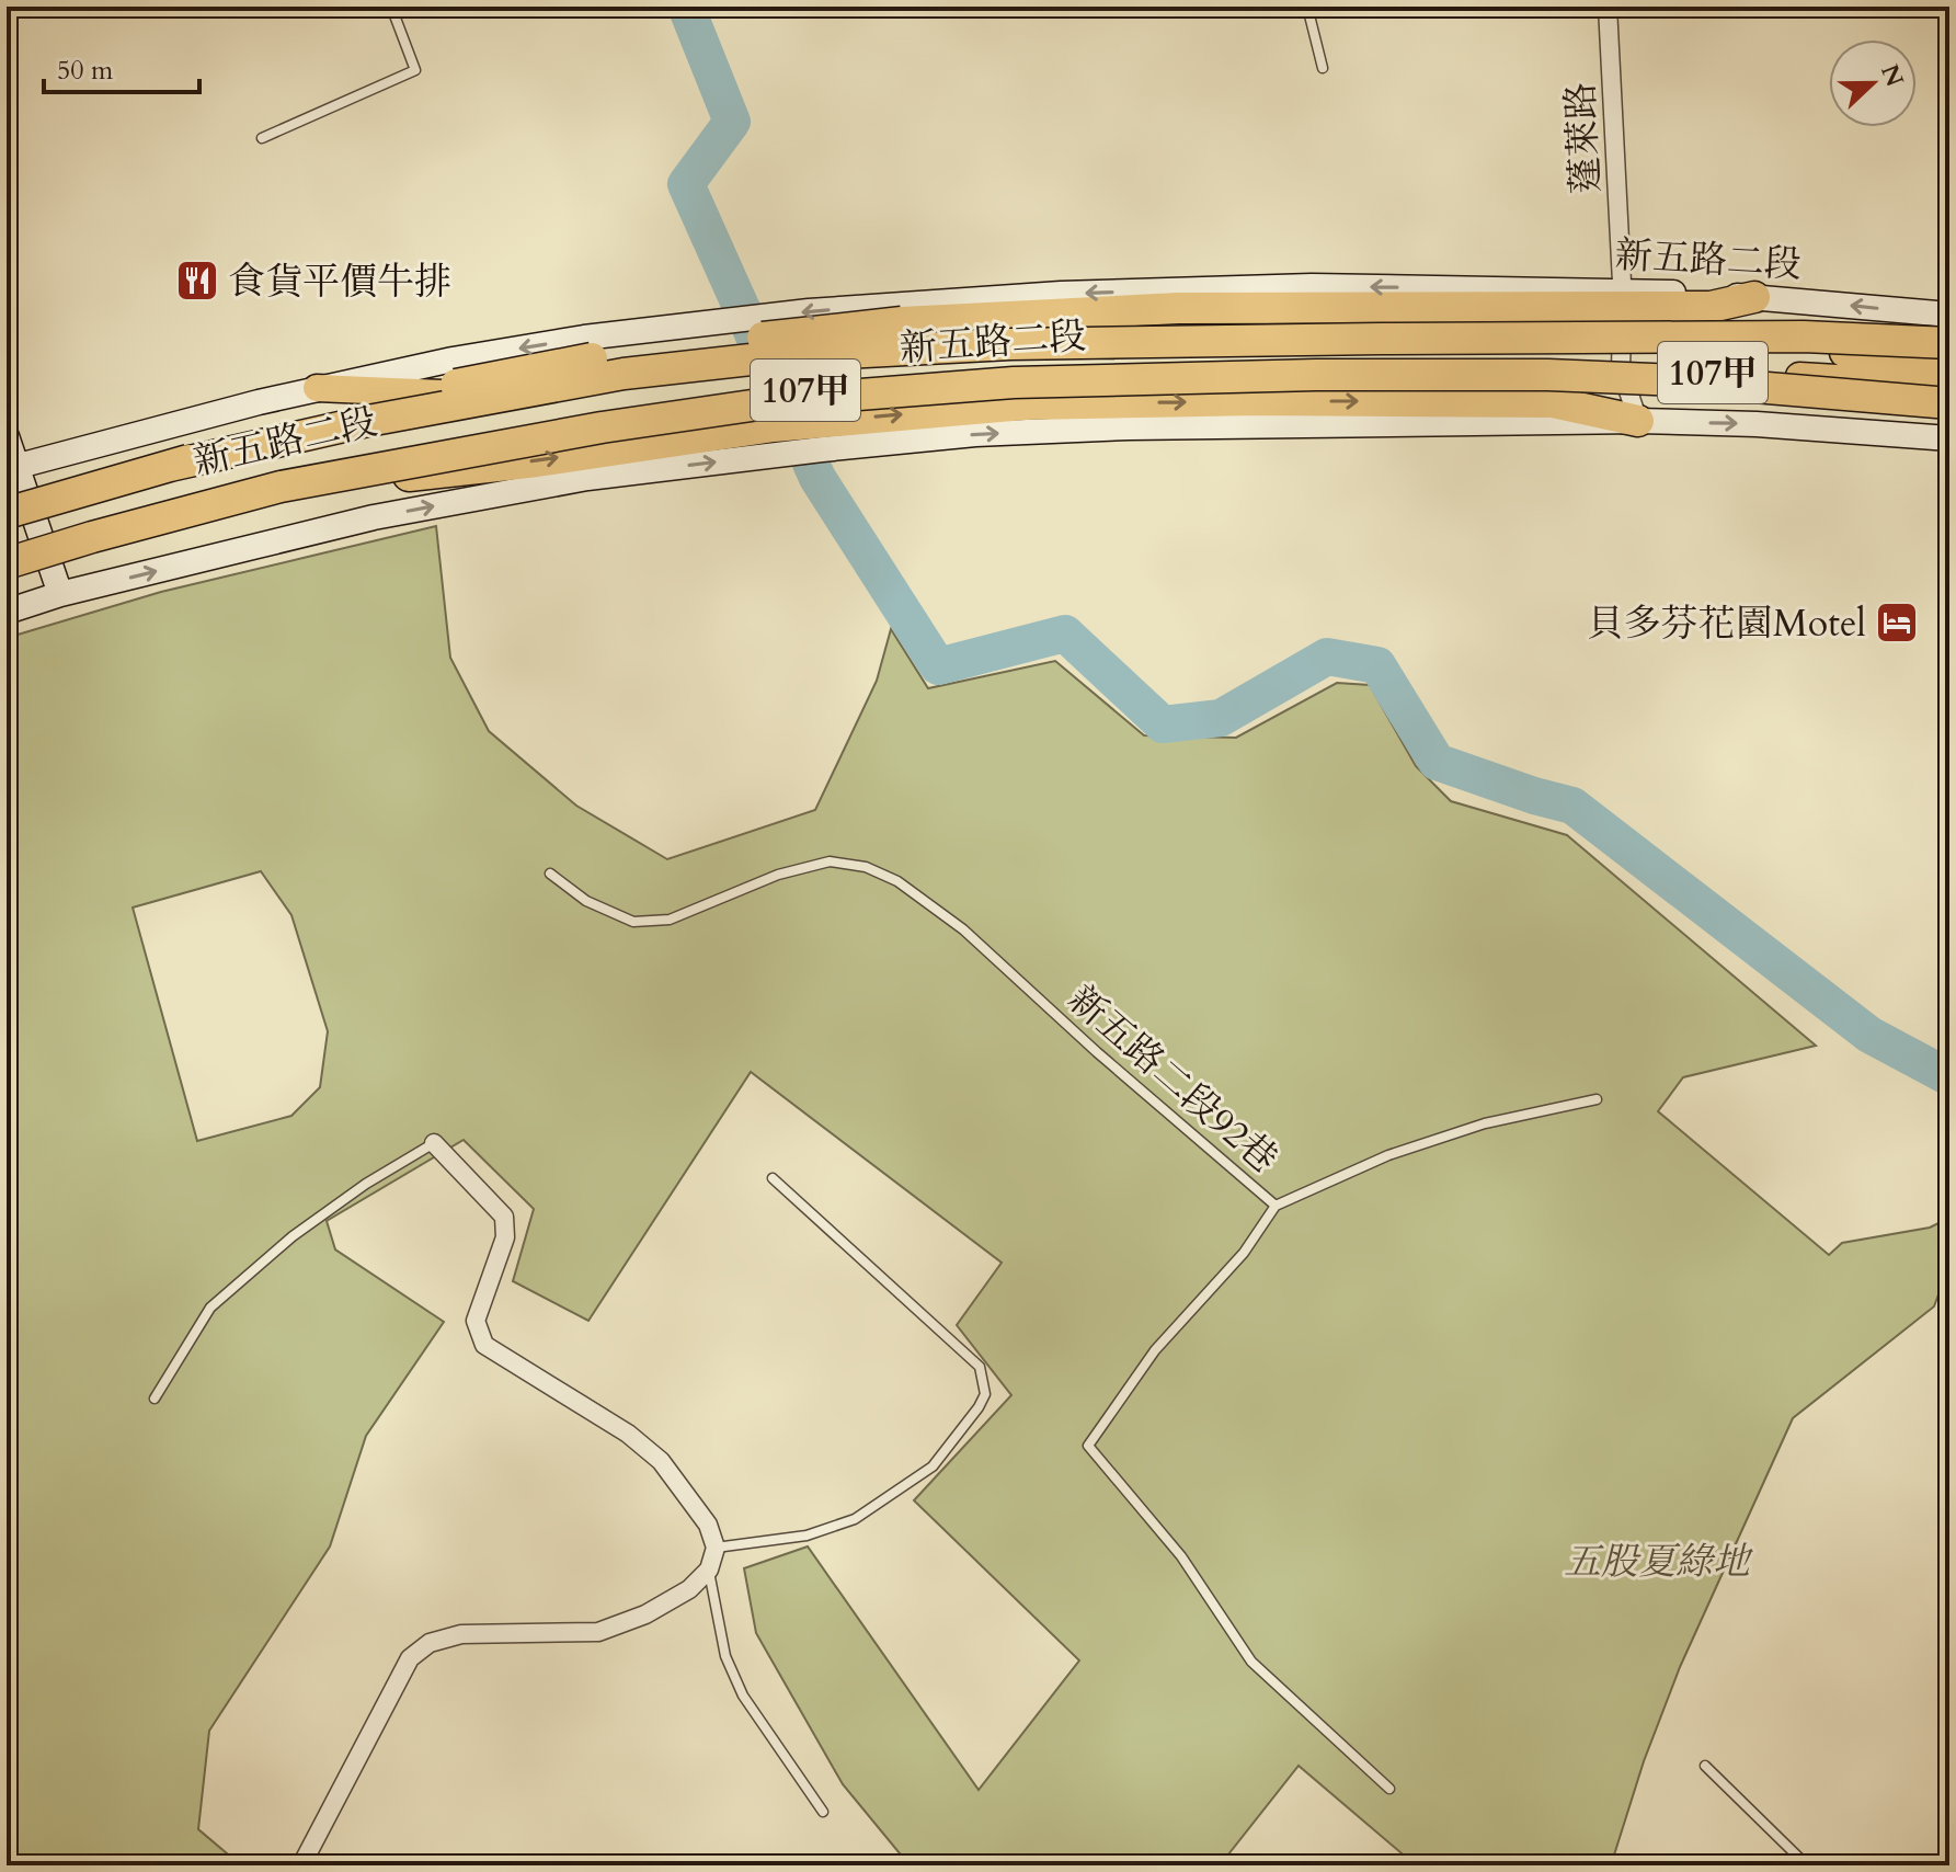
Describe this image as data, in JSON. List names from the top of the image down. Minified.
{"streets":{"main road":["新五路二段","107甲"],"street":["蓬萊路"],"lane":["新五路二段92巷"]},"crossings":[["蓬萊路","新五路二段"],["蓬萊路","107甲"]],"parks":["五股夏綠地"],"places":{"restaurant":["食貨平價牛排"],"hotel":["貝多芬花園Motel"]},"scale_bar":"50 m","north":"right"}
